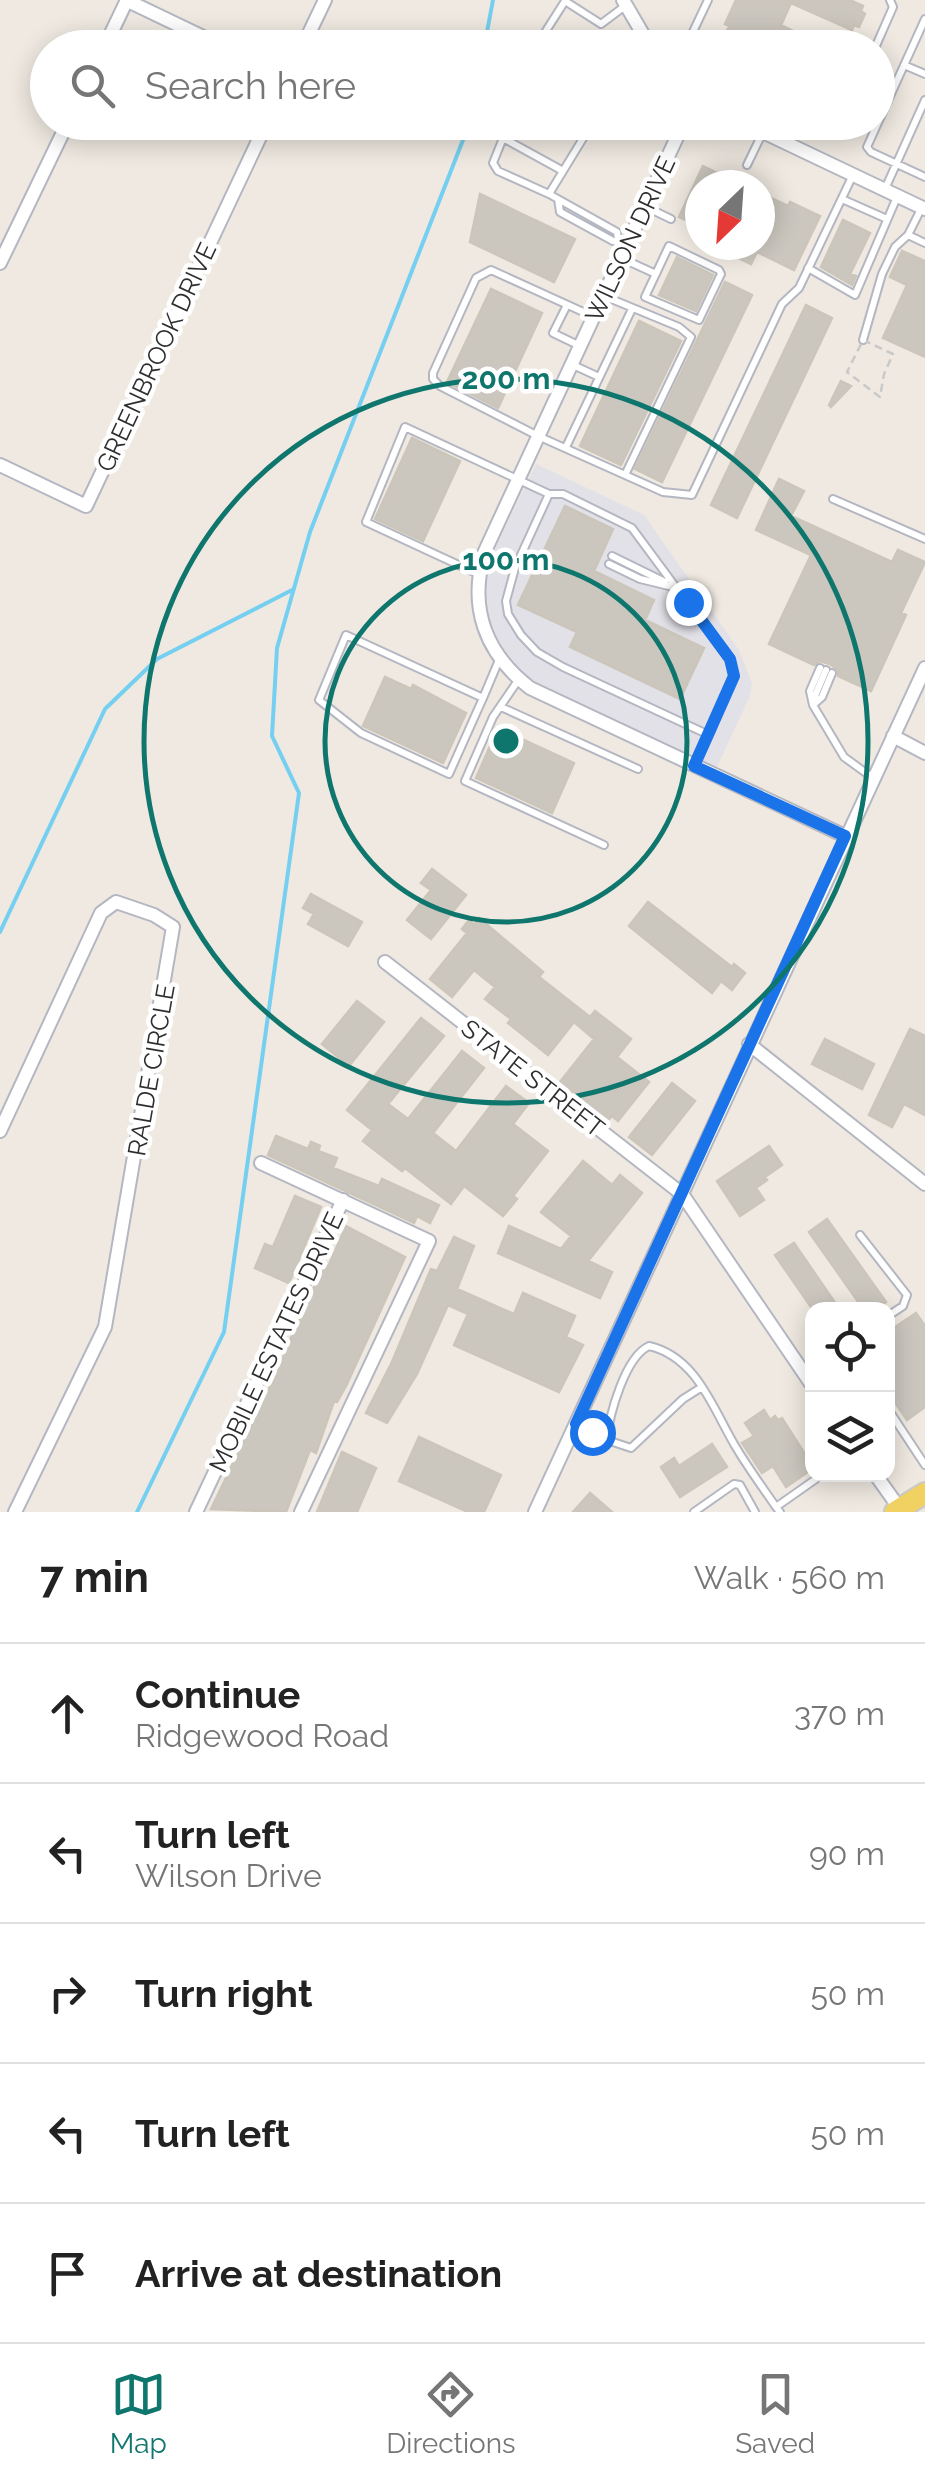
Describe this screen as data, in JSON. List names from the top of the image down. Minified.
{"streets":{"street":["WILSON DRIVE","GREENBROOK DRIVE","RALDE CIRCLE","STATE STREET","MOBILE ESTATES DRIVE"]},"north":"bottom left","page":{"search":"Search here","heading":["7 min","Walk · 560 m"],"list":[["Continue","Ridgewood Road","370 m"],["Turn left","Wilson Drive","90 m"],["Turn right","50 m"],["Turn left","50 m"],"Arrive at destination"],"nav":["Map","Directions","Saved"]},"rings":["200 m","100 m"]}
